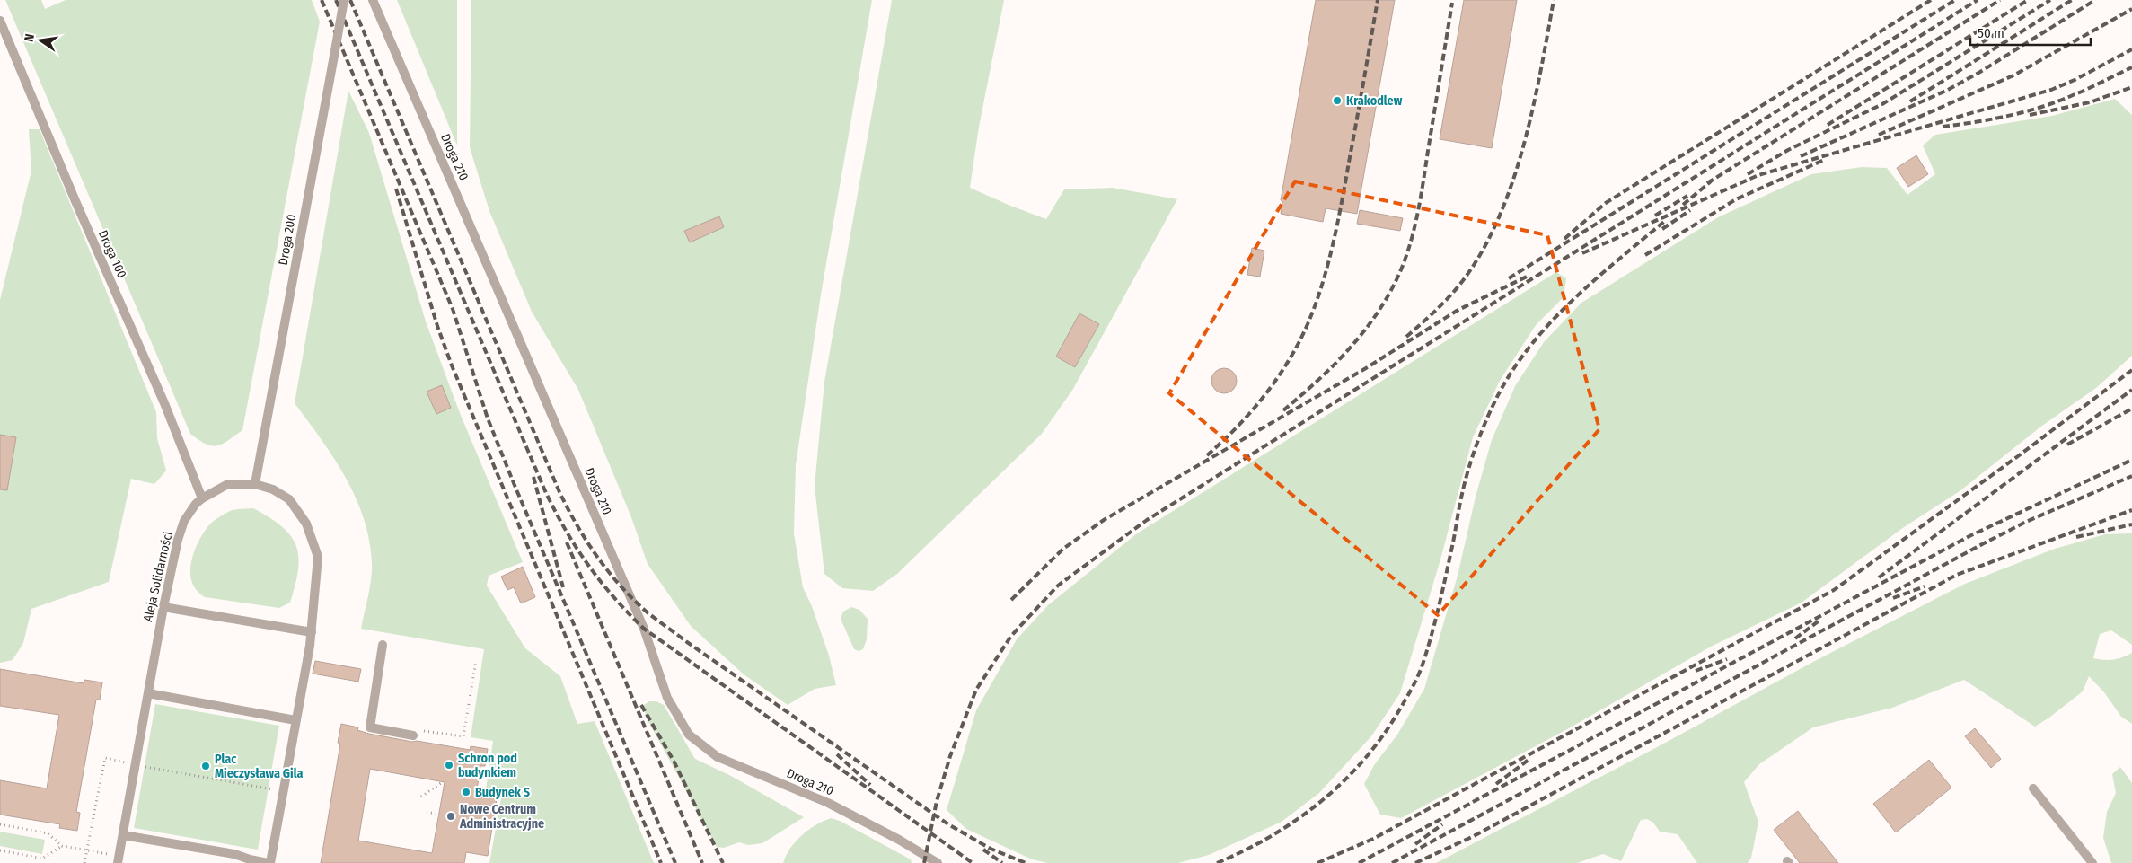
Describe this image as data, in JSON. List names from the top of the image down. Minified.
{"streets":{"lane":["Droga 210","Droga 200","Droga 100","Aleja Solidarności"]},"crossings":[["Droga 200","Aleja Solidarności"],["Droga 100","Aleja Solidarności"]],"places":["Krakodlew","Schron pod budynkiem","Plac Mieczysława Gila","Budynek S","Nowe Centrum Administracyjne"],"scale_bar":"50 m","north":"left"}
